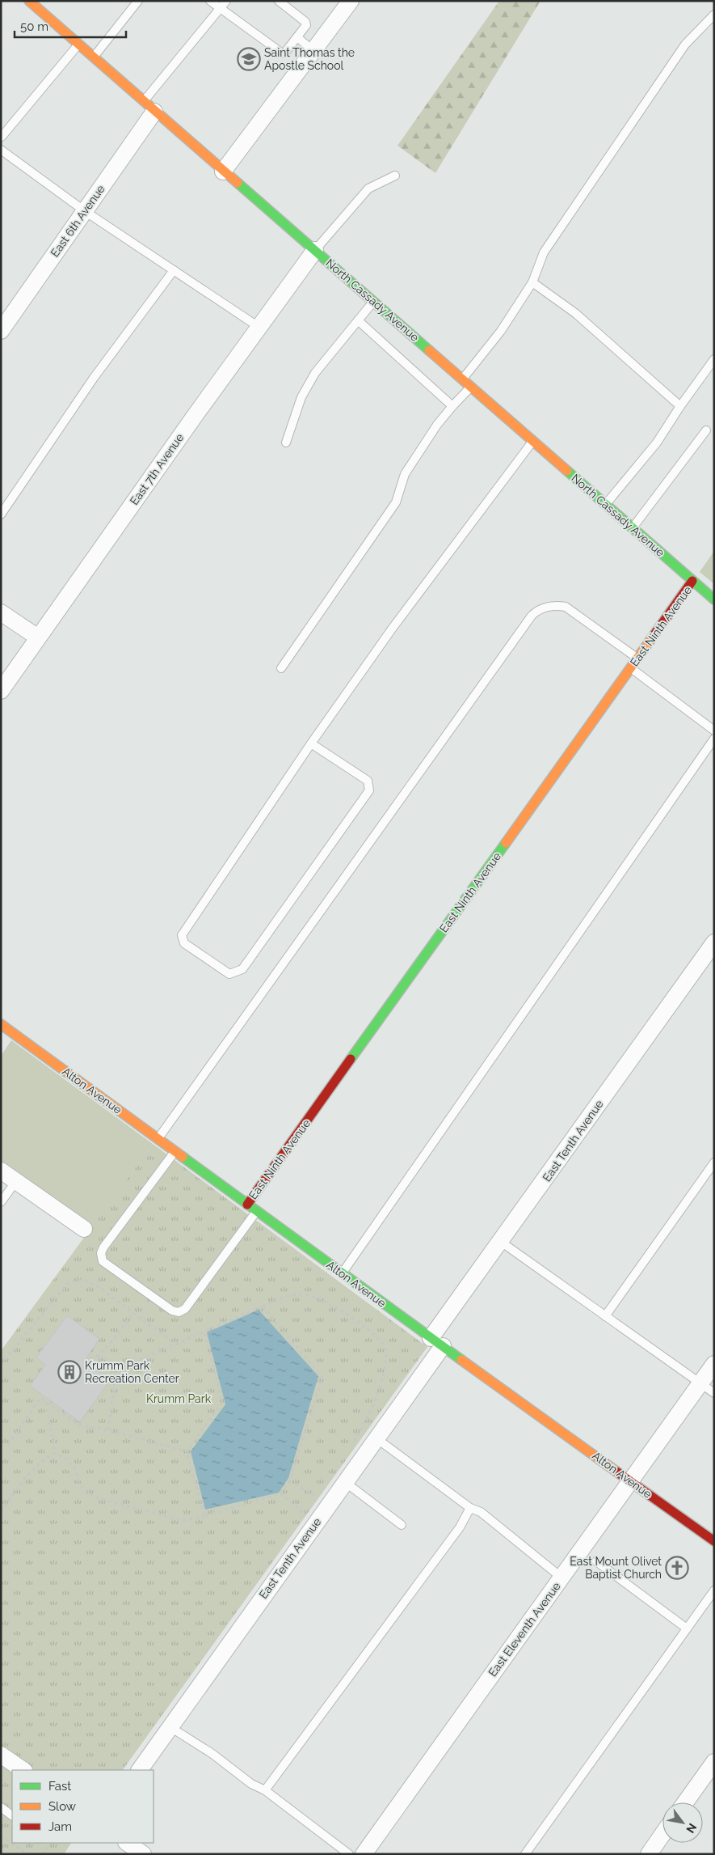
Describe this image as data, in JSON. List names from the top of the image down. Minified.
{"streets":{"street":["East 6th Avenue","North Cassady Avenue","East 7th Avenue","East Ninth Avenue","Alton Avenue","East Tenth Avenue","East Eleventh Avenue"]},"crossings":[["East 6th Avenue","North Cassady Avenue"],["North Cassady Avenue","East 7th Avenue"],["North Cassady Avenue","East Ninth Avenue"],["East Ninth Avenue","Alton Avenue"],["Alton Avenue","East Tenth Avenue"],["Alton Avenue","East Eleventh Avenue"]],"parks":["Krumm Park"],"places":{"school or university":["Saint Thomas the Apostle School"],"building":["Krumm Park Recreation Center"],"church":["East Mount Olivet Baptist Church"]},"legend":["Fast","Slow","Jam"],"scale_bar":"50 m","north":"bottom right"}
